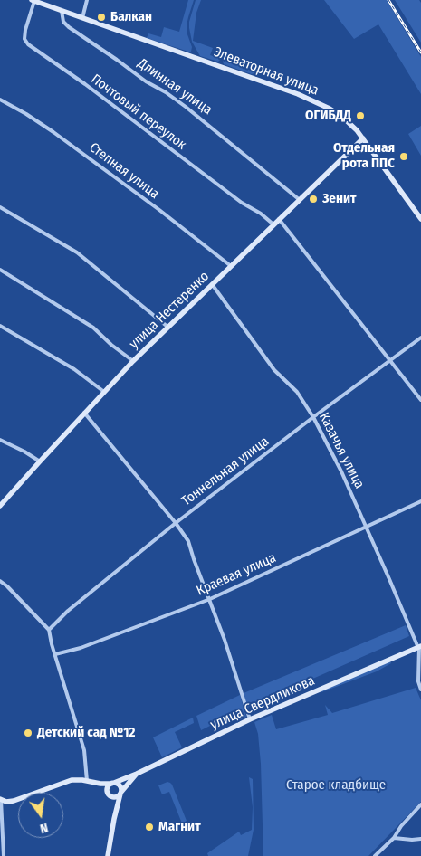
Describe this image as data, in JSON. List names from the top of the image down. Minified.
{"streets":{"street":["Элеваторная улица","Длинная улица","Почтовый переулок","Степная улица","улица Нестеренко","Казачья улица","Тоннельная улица","Краевая улица","улица Свердликова"]},"crossings":[["Элеваторная улица","Длинная улица"],["Элеваторная улица","улица Нестеренко"],["Длинная улица","улица Нестеренко"],["Почтовый переулок","улица Нестеренко"],["Степная улица","улица Нестеренко"],["улица Нестеренко","Казачья улица"],["Казачья улица","Тоннельная улица"],["Казачья улица","Краевая улица"],["Казачья улица","улица Свердликова"]],"parks":["Старое кладбище"],"places":["Балкан","ОГИБДД","Отдельная рота ППС","Зенит","Детский сад №12","Магнит"],"north":"bottom"}
